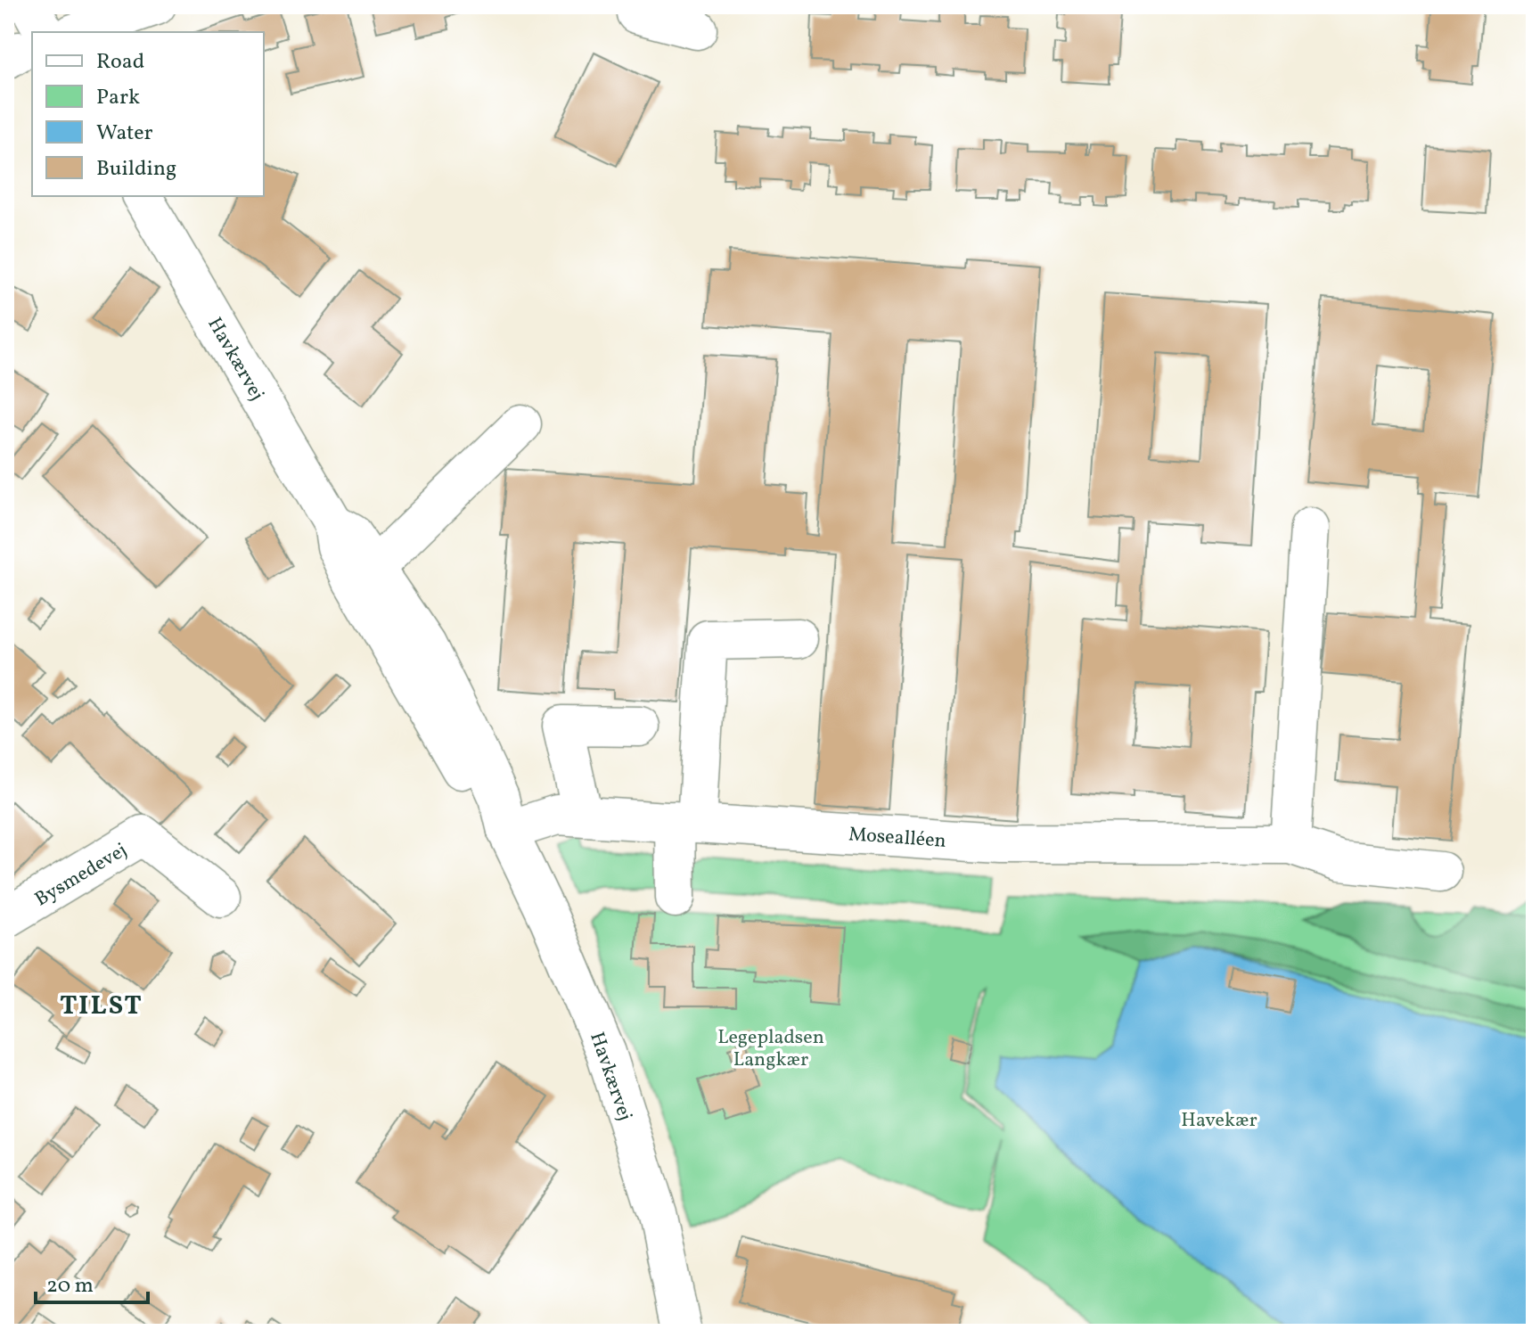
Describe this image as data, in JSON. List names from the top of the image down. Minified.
{"streets":{"street":["Havkærvej","Mosealléen","Bysmedevej"]},"crossings":[["Havkærvej","Mosealléen"]],"districts":["TILST"],"parks":["Legepladsen Langkær","Havekær"],"legend":["Road","Park","Water","Building"],"scale_bar":"20 m"}
